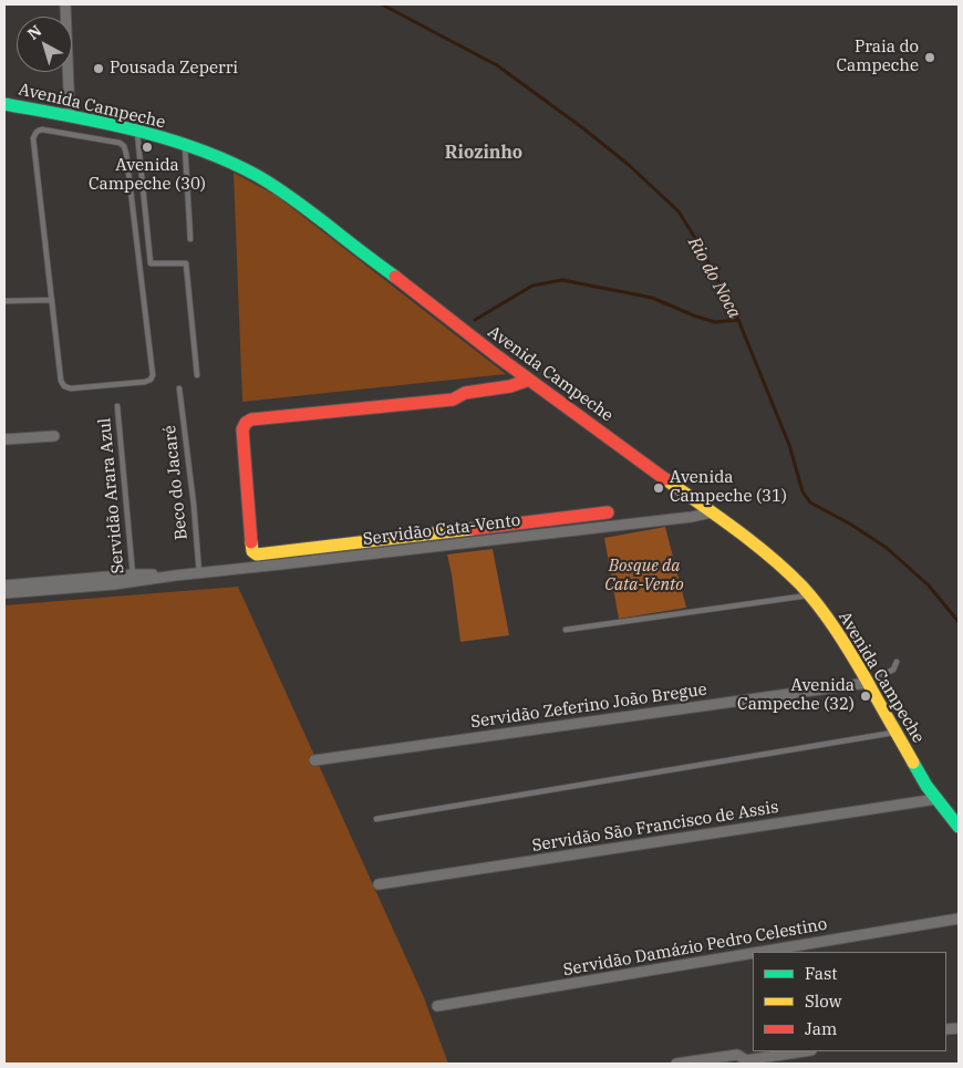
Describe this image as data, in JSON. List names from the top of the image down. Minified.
{"streets":{"main road":["Avenida Campeche"],"street":["Servidão Cata-Vento","Servidão Zeferino João Bregue","Servidão São Francisco de Assis","Servidão Damázio Pedro Celestino"],"lane":["Beco do Jacaré","Servidão Arara Azul"]},"crossings":[["Avenida Campeche","Servidão Cata-Vento"],["Avenida Campeche","Servidão Zeferino João Bregue"],["Avenida Campeche","Servidão São Francisco de Assis"],["Beco do Jacaré","Servidão Cata-Vento"],["Servidão Arara Azul","Servidão Cata-Vento"]],"districts":["Riozinho"],"water":["Rio do Noca"],"parks":["Bosque da Cata-Vento"],"places":["Praia do Campeche","Pousada Zeperri","Avenida Campeche (30)","Avenida Campeche (31)","Avenida Campeche (32)"],"legend":["Fast","Slow","Jam"],"north":"top left"}
